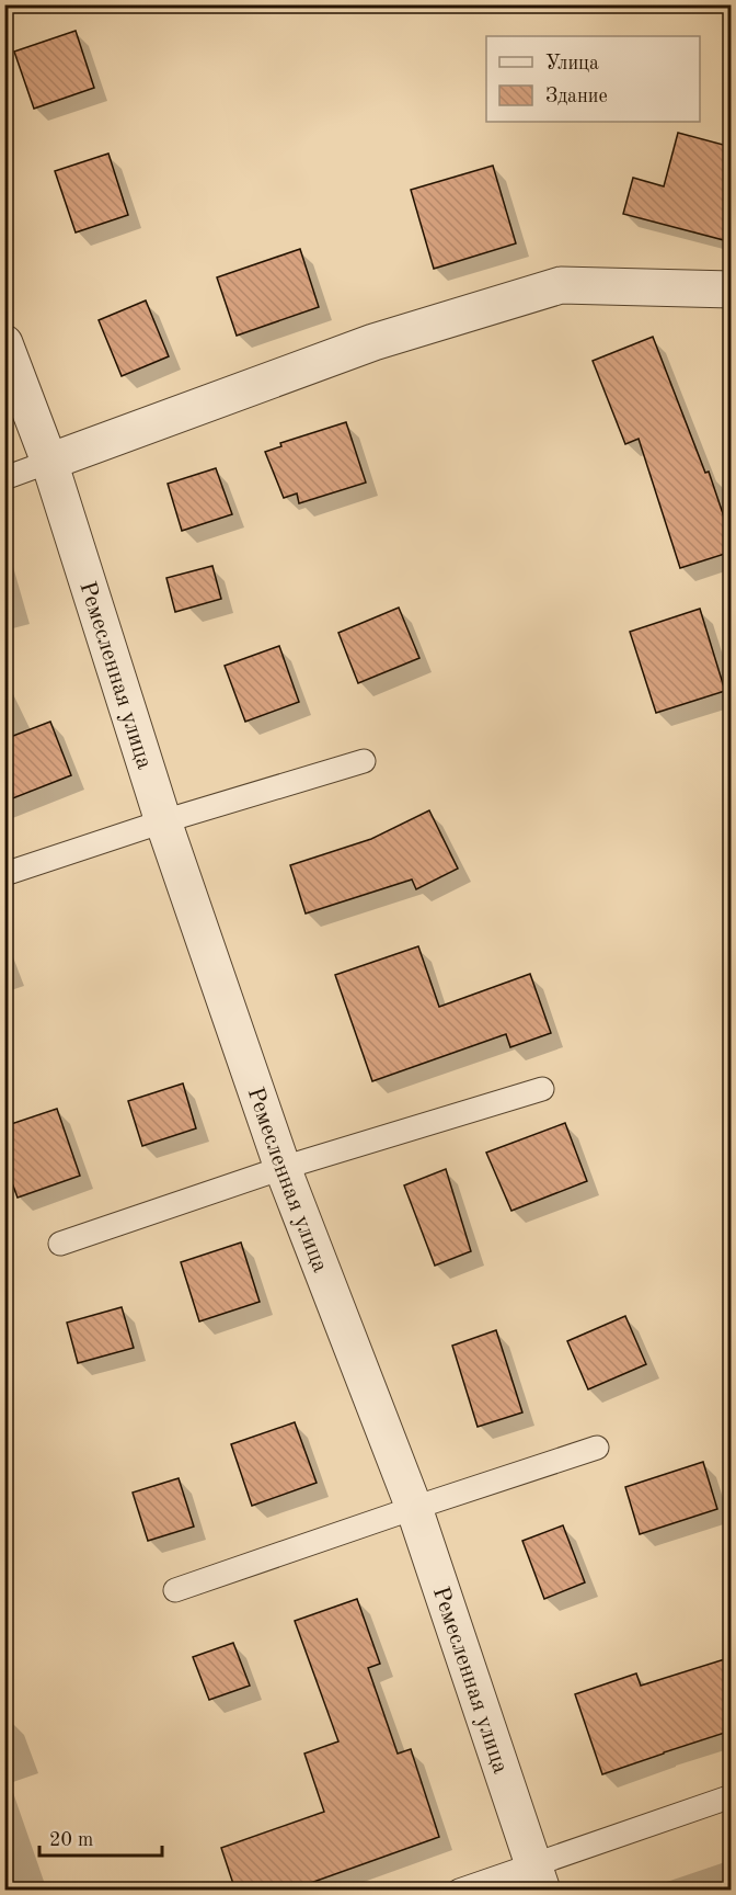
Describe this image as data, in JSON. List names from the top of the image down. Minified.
{"streets":{"street":["Ремесленная улица"]},"legend":["Улица","Здание"],"scale_bar":"20 m"}
